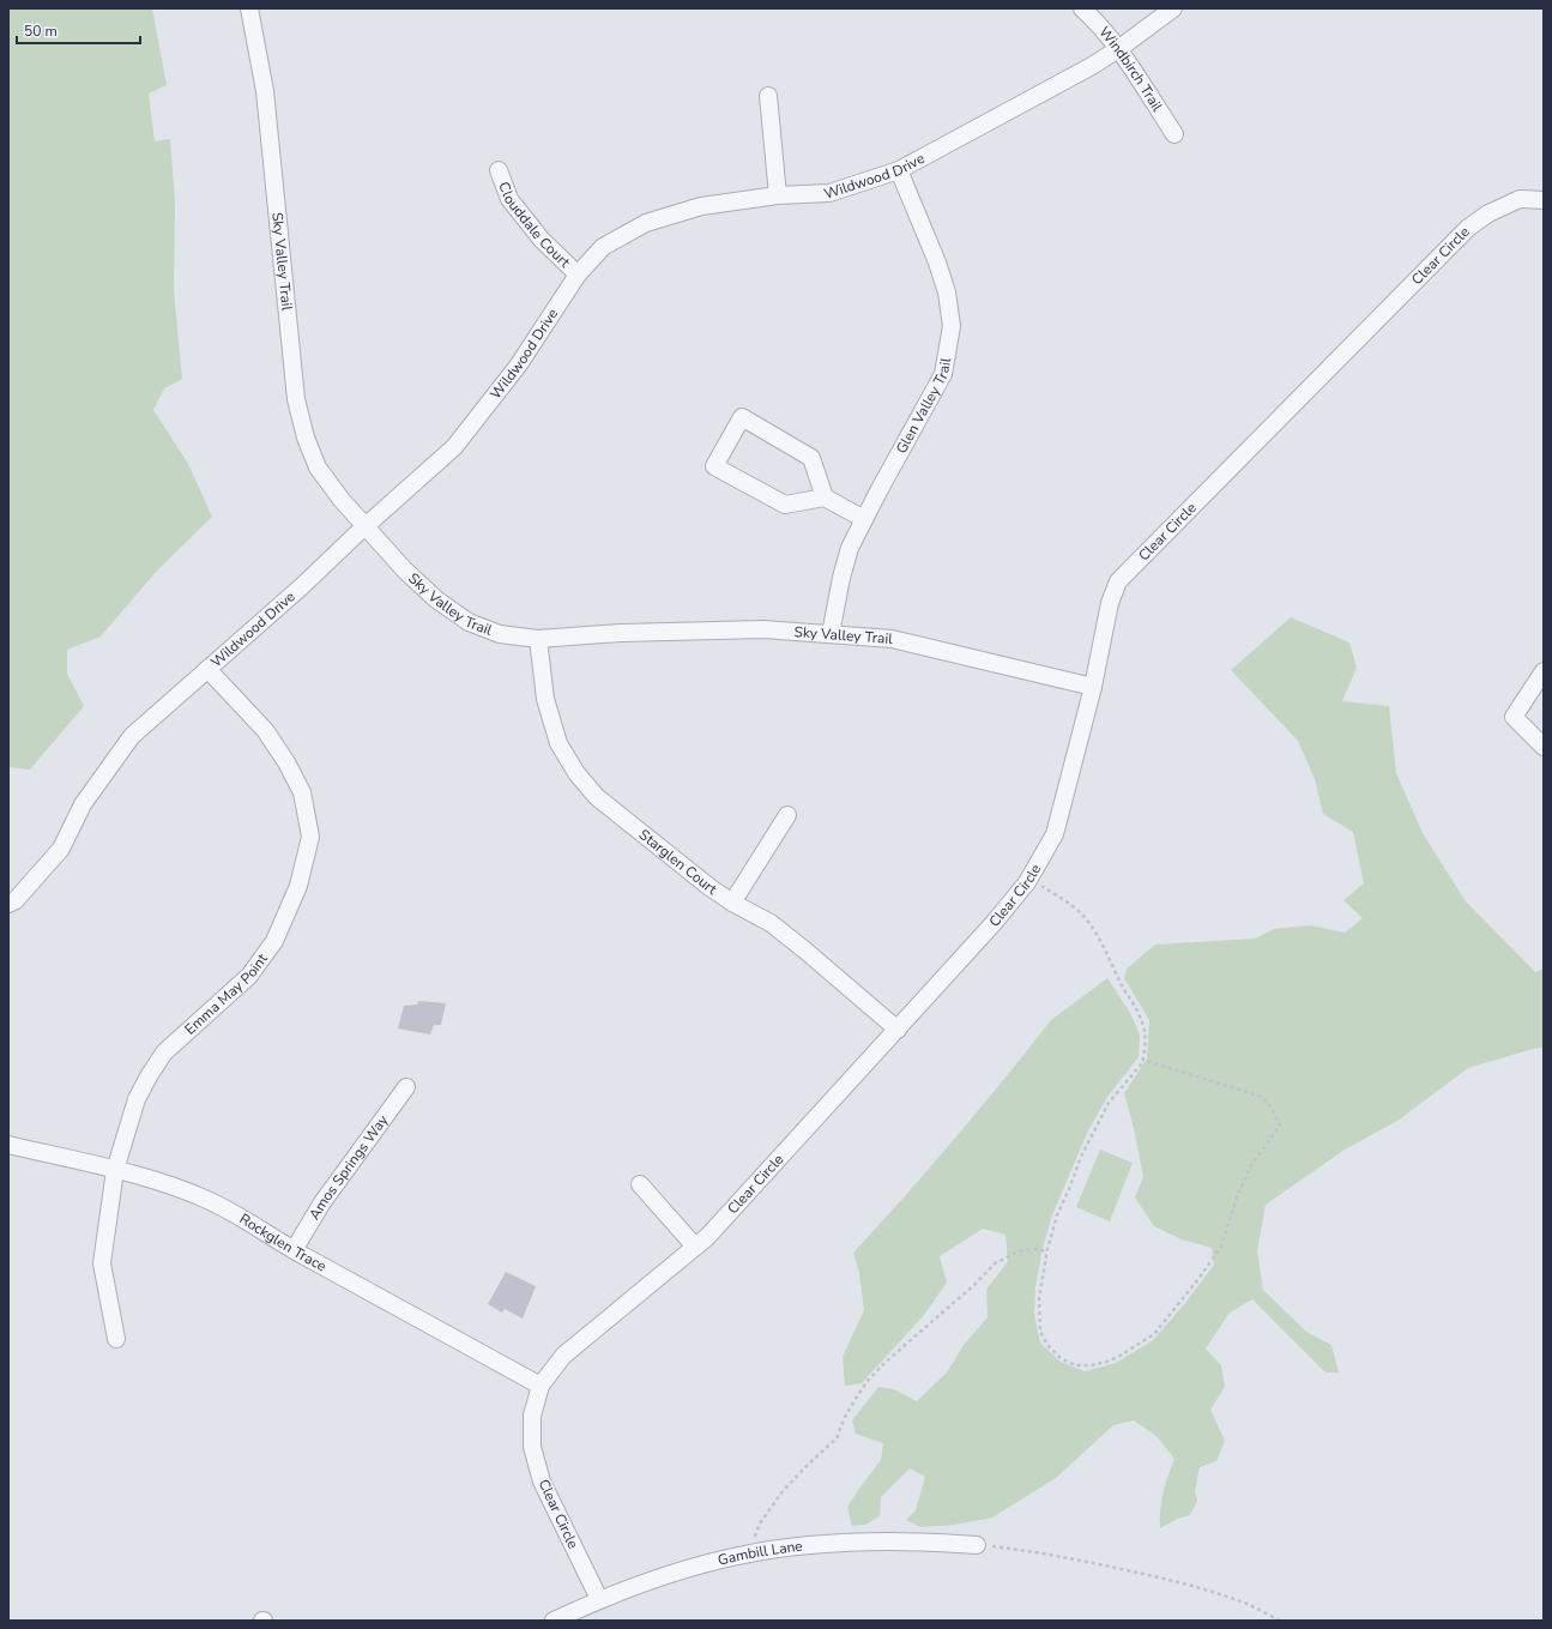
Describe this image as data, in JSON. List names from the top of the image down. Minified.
{"streets":{"street":["Windbirch Trail","Wildwood Drive","Clouddale Court","Clear Circle","Sky Valley Trail","Glen Valley Trail","Starglen Court","Emma May Point","Amos Springs Way","Rockglen Trace","Gambill Lane"]},"crossings":[["Windbirch Trail","Wildwood Drive"],["Wildwood Drive","Clouddale Court"],["Wildwood Drive","Sky Valley Trail"],["Wildwood Drive","Glen Valley Trail"],["Wildwood Drive","Emma May Point"],["Clear Circle","Sky Valley Trail"],["Clear Circle","Starglen Court"],["Clear Circle","Rockglen Trace"],["Clear Circle","Gambill Lane"],["Sky Valley Trail","Glen Valley Trail"],["Sky Valley Trail","Starglen Court"],["Emma May Point","Rockglen Trace"],["Amos Springs Way","Rockglen Trace"]],"scale_bar":"50 m"}
